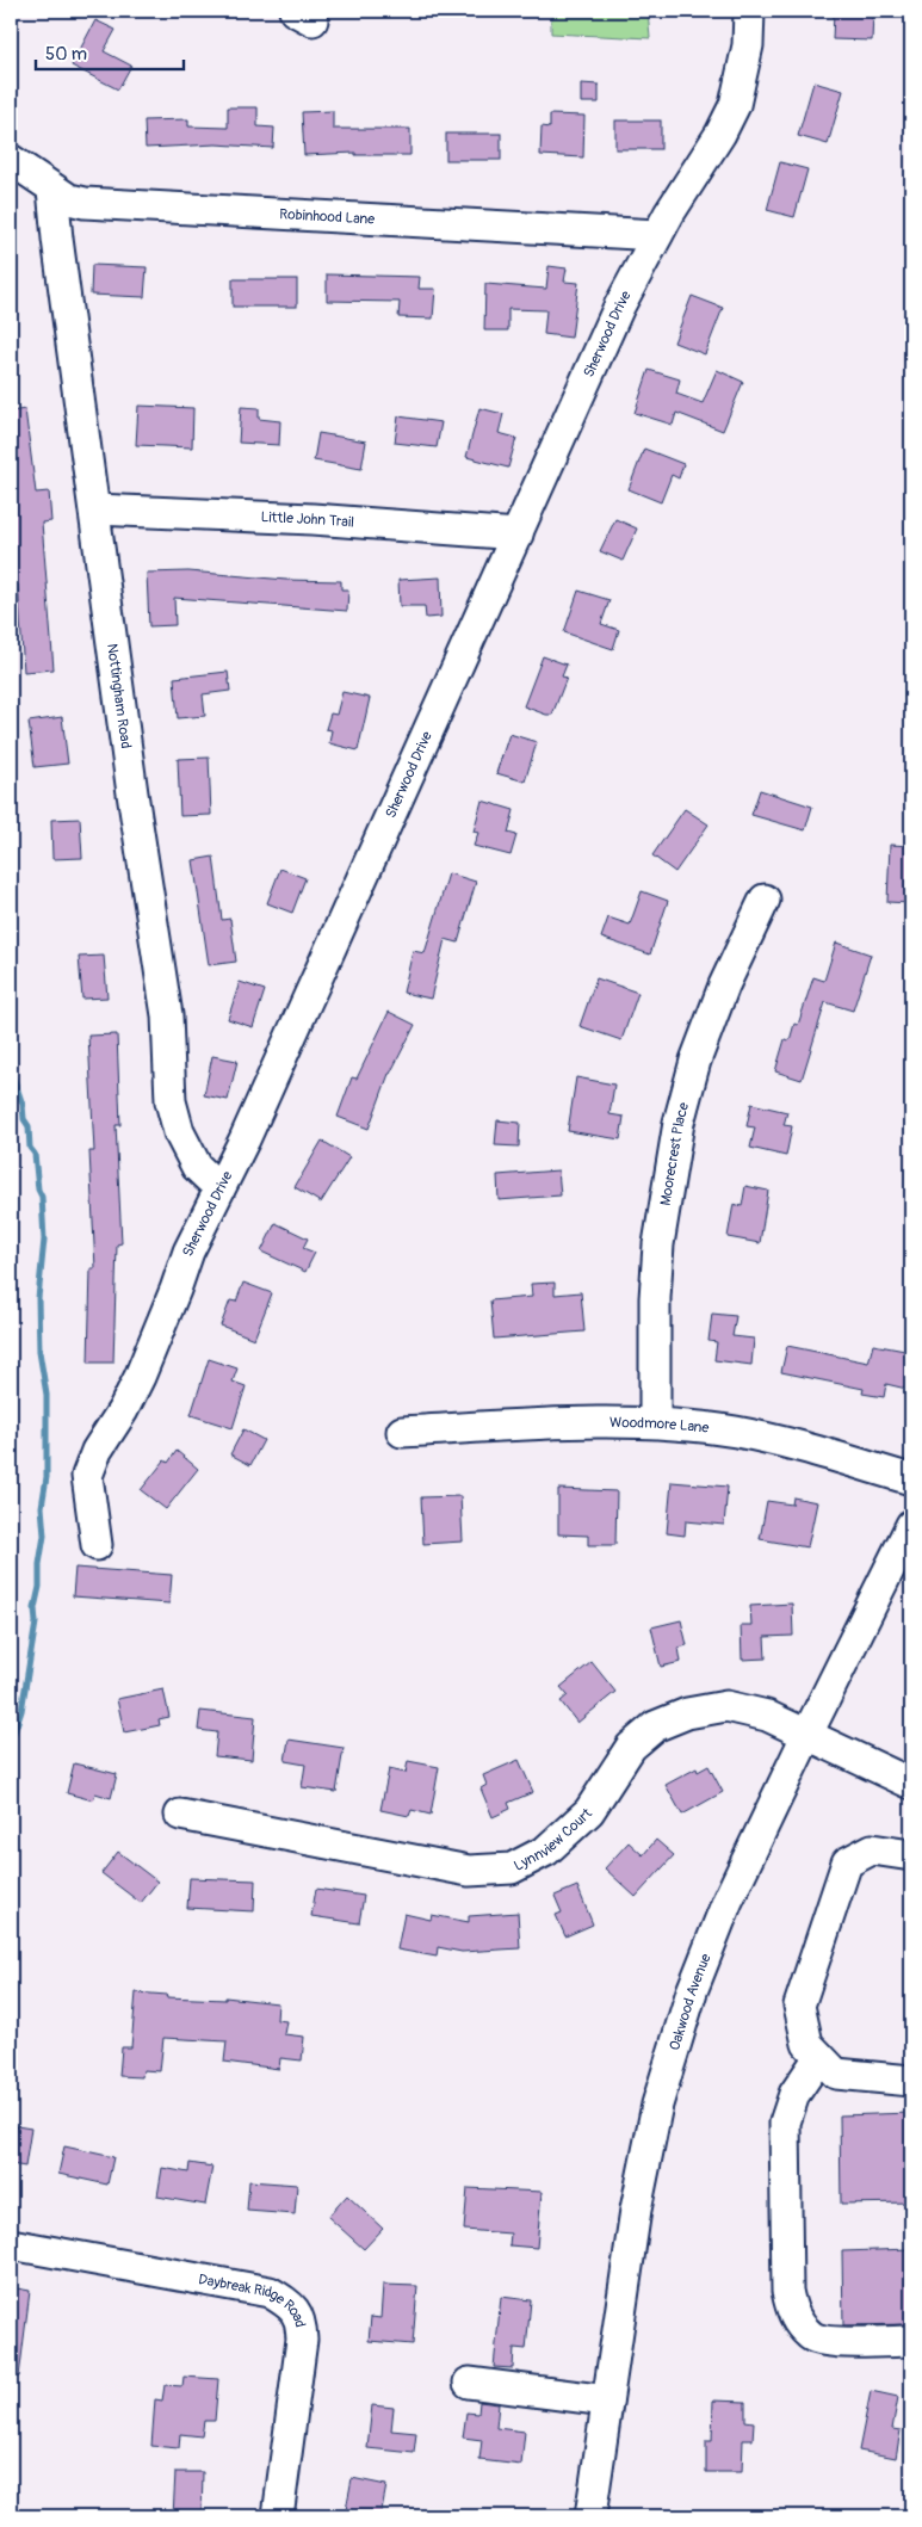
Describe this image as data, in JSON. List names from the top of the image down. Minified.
{"streets":{"street":["Robinhood Lane","Sherwood Drive","Little John Trail","Nottingham Road","Moorecrest Place","Woodmore Lane","Lynnview Court","Oakwood Avenue","Daybreak Ridge Road"]},"crossings":[["Robinhood Lane","Sherwood Drive"],["Robinhood Lane","Nottingham Road"],["Sherwood Drive","Little John Trail"],["Sherwood Drive","Nottingham Road"],["Little John Trail","Nottingham Road"],["Moorecrest Place","Woodmore Lane"],["Lynnview Court","Oakwood Avenue"]],"scale_bar":"50 m"}
